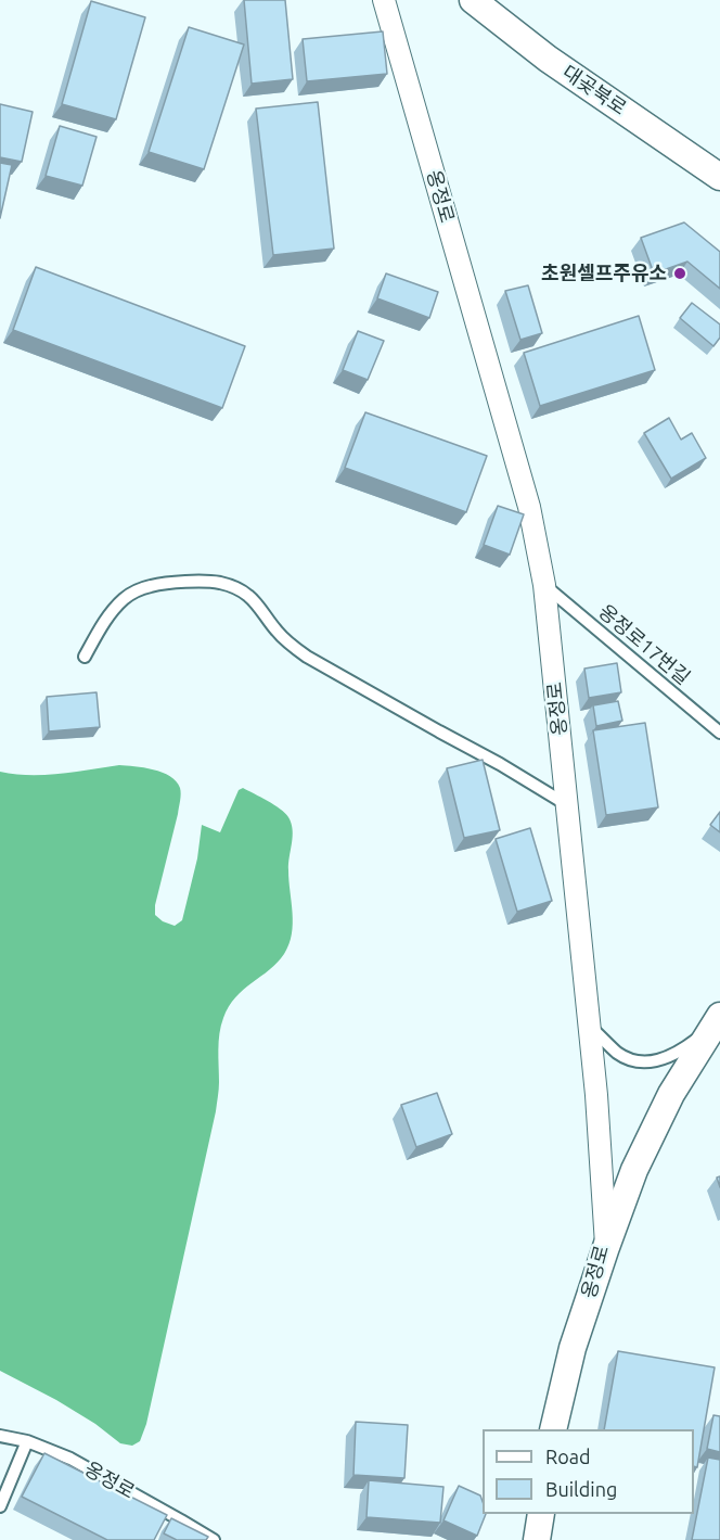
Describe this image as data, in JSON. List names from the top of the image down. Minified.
{"streets":{"street":["대곶북로","옹정로"],"lane":["옹정로17번길"]},"crossings":[["옹정로","옹정로17번길"]],"places":["초원셀프주유소"],"legend":["Road","Building"]}
